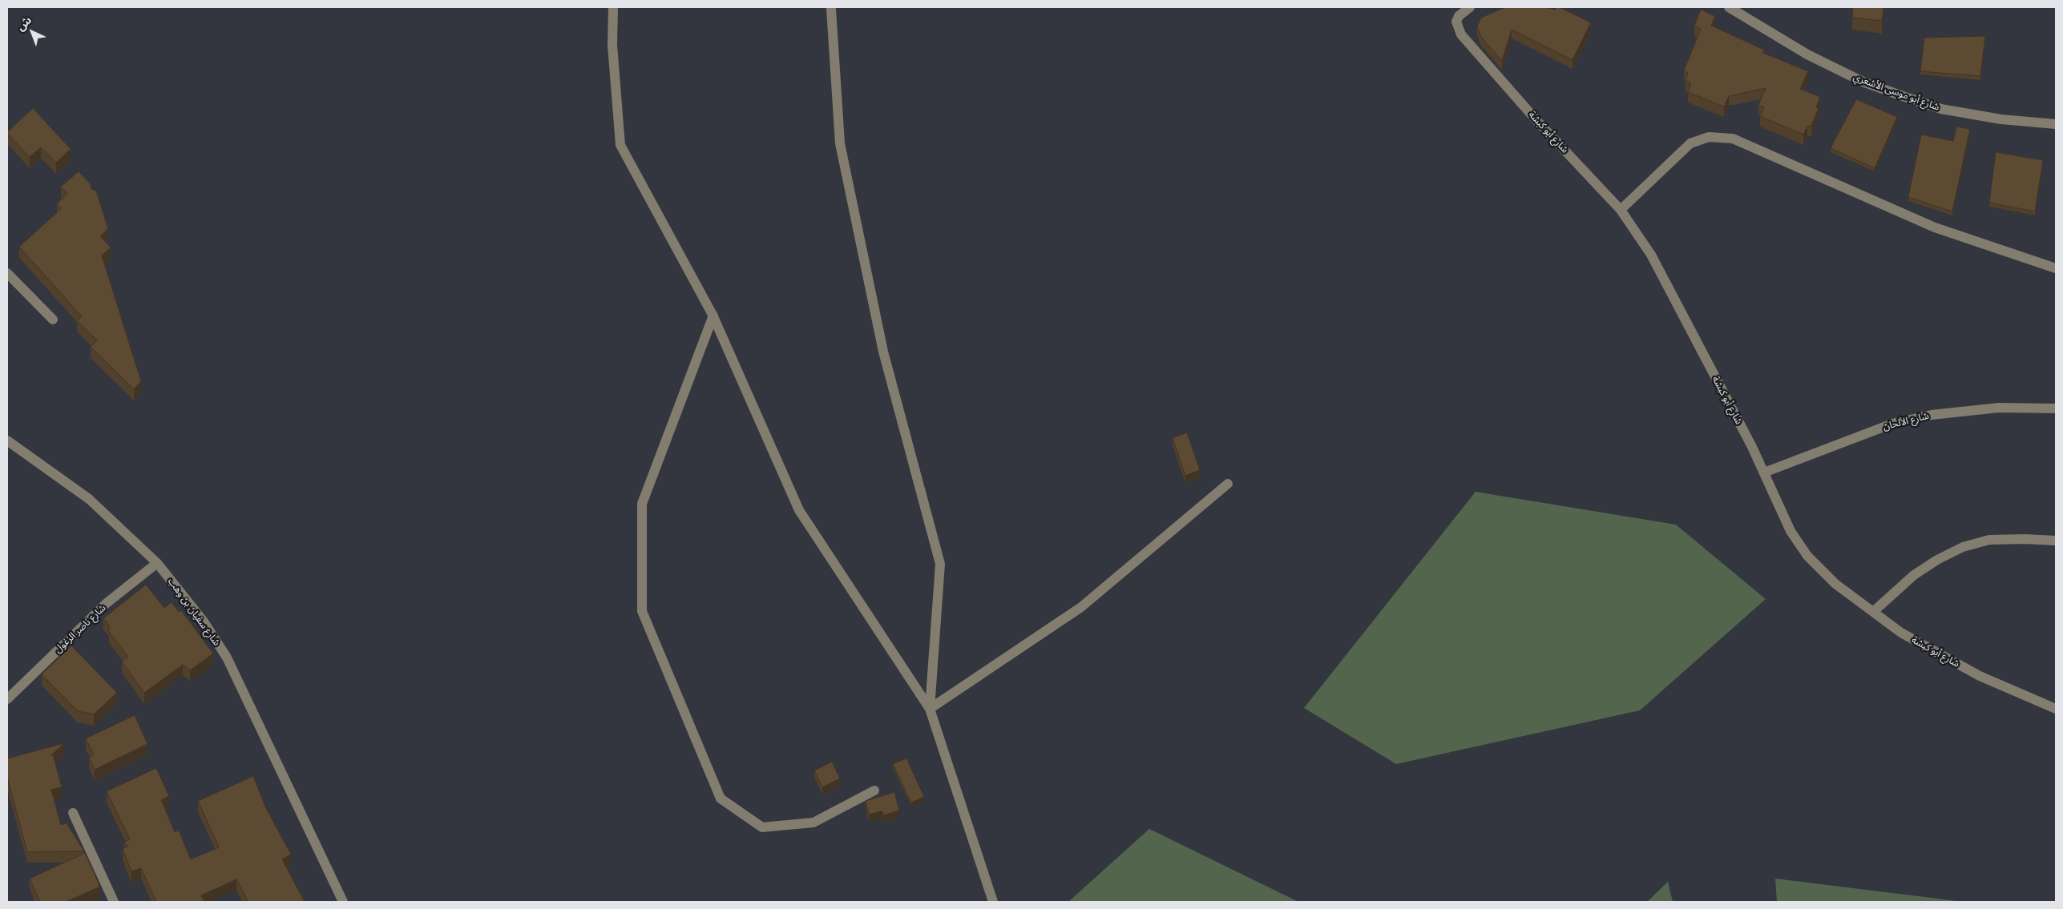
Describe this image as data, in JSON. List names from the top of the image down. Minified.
{"streets":{"street":["شارع أبو موسى الأشعري","شارع أبو كبشة","شارع الألحان","شارع سفيان بن وهب","شارع ناصر الزغول"]},"crossings":[["شارع أبو كبشة","شارع الألحان"],["شارع سفيان بن وهب","شارع ناصر الزغول"]],"north":"top left"}
